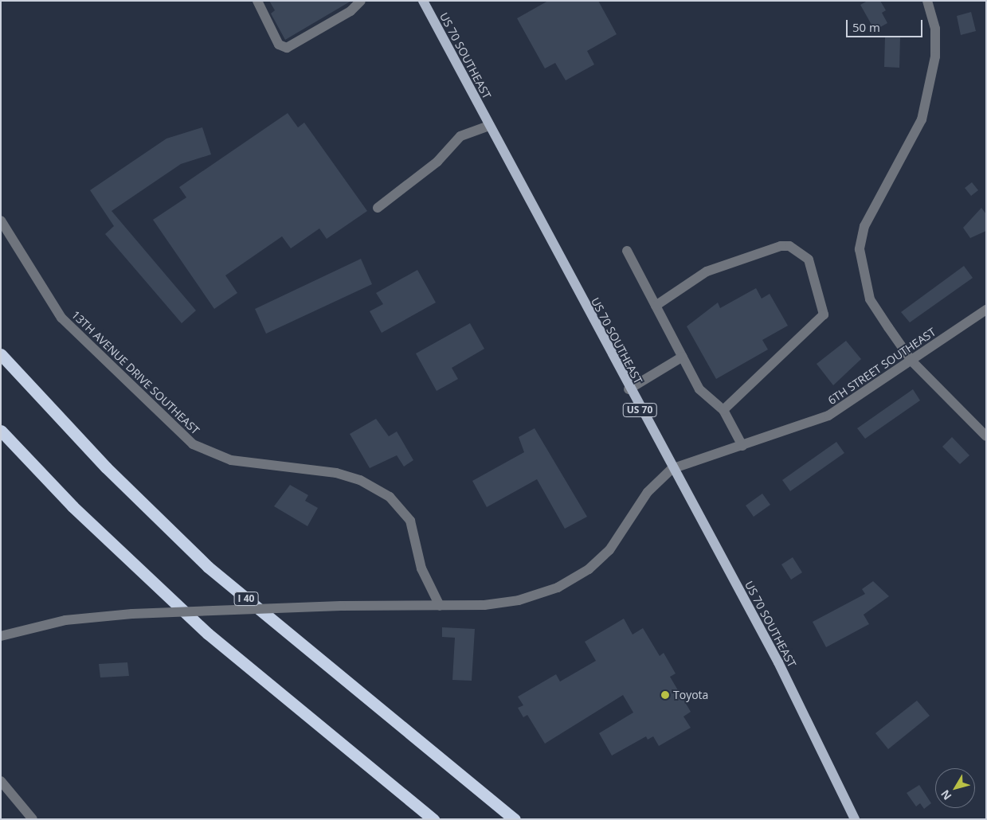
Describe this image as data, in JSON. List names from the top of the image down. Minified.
{"streets":{"highway":["I 40"],"main road":["US 70 SOUTHEAST","US 70"],"street":["6TH STREET SOUTHEAST","13TH AVENUE DRIVE SOUTHEAST"]},"crossings":[["US 70 SOUTHEAST","6TH STREET SOUTHEAST"]],"places":["Toyota"],"scale_bar":"50 m","north":"bottom left"}
